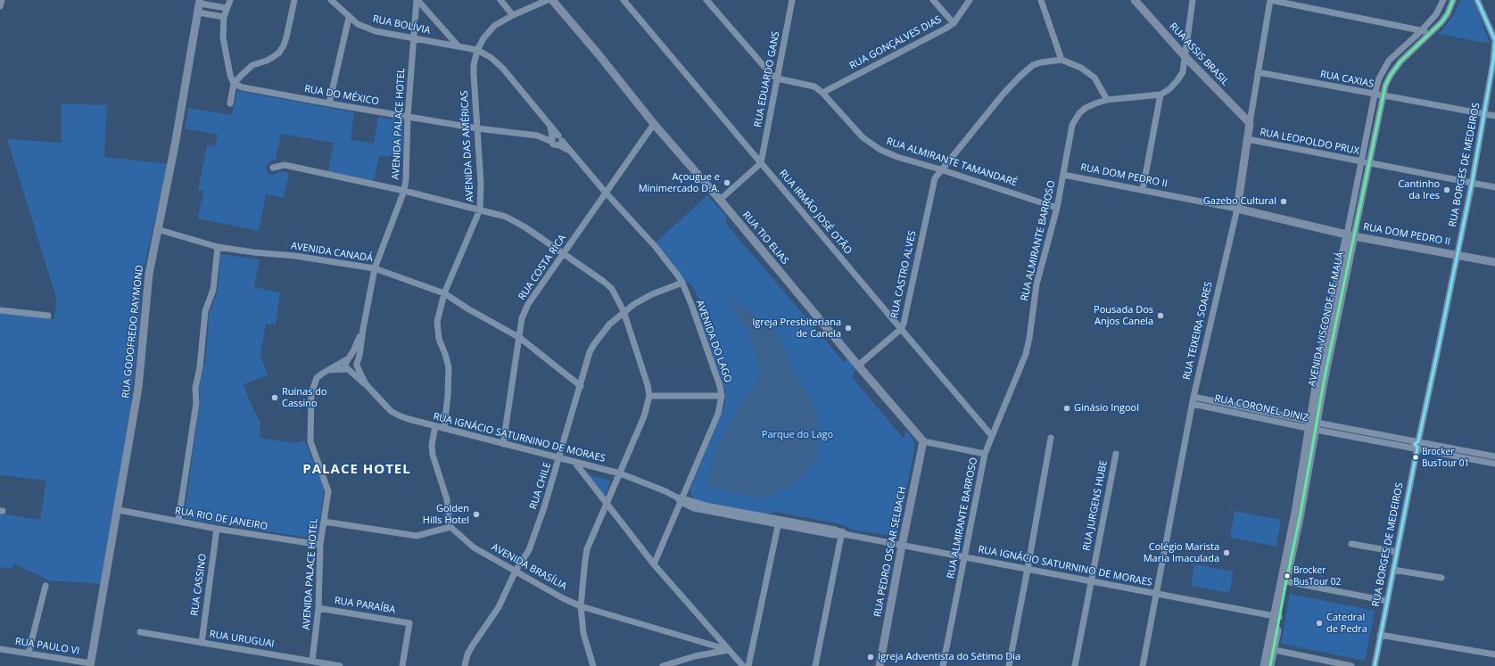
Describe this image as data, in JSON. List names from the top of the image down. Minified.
{"streets":{"main road":["RUA ASSIS BRASIL","RUA DOM PEDRO II","RUA TIO ELIAS","AVENIDA VISCONDE DE MAUÁ","RUA TEIXEIRA SOARES","RUA GODOFREDO RAYMOND","RUA PEDRO OSCAR SELBACH"],"street":["RUA BOLÍVIA","RUA GONÇALVES DIAS","RUA EDUARDO GANS","RUA CAXIAS","RUA DO MÉXICO","AVENIDA PALACE HOTEL","RUA LEOPOLDO PRUX","AVENIDA DAS AMÉRICAS","RUA ALMIRANTE TAMANDARÉ","RUA BORGES DE MEDEIROS","RUA IRMÃO JOSÉ OTÃO","RUA ALMIRANTE BARROSO","AVENIDA CANADÁ","RUA COSTA RICA","RUA CASTRO ALVES","AVENIDA DO LAGO","RUA CORONEL DINIZ","RUA IGNÁCIO SATURNINO DE MORAES","RUA CHILE","RUA JURGENS HUBE","RUA RIO DE JANEIRO","AVENIDA BRASÍLIA","RUA CASSINO","RUA PARAÍBA","RUA URUGUAI","RUA PAULO VI"]},"crossings":[["RUA BOLÍVIA","AVENIDA PALACE HOTEL"],["RUA BOLÍVIA","AVENIDA DAS AMÉRICAS"],["RUA BOLÍVIA","AVENIDA DO LAGO"],["RUA GONÇALVES DIAS","RUA ALMIRANTE TAMANDARÉ"],["RUA ASSIS BRASIL","RUA TEIXEIRA SOARES"],["RUA EDUARDO GANS","RUA ALMIRANTE TAMANDARÉ"],["RUA EDUARDO GANS","RUA IRMÃO JOSÉ OTÃO"],["RUA CAXIAS","RUA BORGES DE MEDEIROS"],["RUA CAXIAS","AVENIDA VISCONDE DE MAUÁ"],["RUA CAXIAS","RUA TEIXEIRA SOARES"],["RUA DO MÉXICO","AVENIDA PALACE HOTEL"],["RUA DO MÉXICO","AVENIDA DAS AMÉRICAS"],["RUA DO MÉXICO","AVENIDA DO LAGO"],["AVENIDA PALACE HOTEL","AVENIDA CANADÁ"],["AVENIDA PALACE HOTEL","RUA IGNÁCIO SATURNINO DE MORAES"],["AVENIDA PALACE HOTEL","RUA RIO DE JANEIRO"],["AVENIDA PALACE HOTEL","RUA PARAÍBA"],["AVENIDA PALACE HOTEL","RUA URUGUAI"],["RUA LEOPOLDO PRUX","RUA BORGES DE MEDEIROS"],["RUA LEOPOLDO PRUX","AVENIDA VISCONDE DE MAUÁ"],["RUA LEOPOLDO PRUX","RUA TEIXEIRA SOARES"],["AVENIDA DAS AMÉRICAS","AVENIDA CANADÁ"],["AVENIDA DAS AMÉRICAS","AVENIDA DO LAGO"],["AVENIDA DAS AMÉRICAS","RUA IGNÁCIO SATURNINO DE MORAES"],["RUA ALMIRANTE TAMANDARÉ","RUA ALMIRANTE BARROSO"],["RUA ALMIRANTE TAMANDARÉ","RUA CASTRO ALVES"],["RUA BORGES DE MEDEIROS","RUA DOM PEDRO II"],["RUA BORGES DE MEDEIROS","RUA CORONEL DINIZ"],["RUA DOM PEDRO II","RUA ALMIRANTE BARROSO"],["RUA DOM PEDRO II","AVENIDA VISCONDE DE MAUÁ"],["RUA DOM PEDRO II","RUA TEIXEIRA SOARES"],["RUA IRMÃO JOSÉ OTÃO","RUA ALMIRANTE BARROSO"],["RUA IRMÃO JOSÉ OTÃO","RUA CASTRO ALVES"],["RUA TIO ELIAS","RUA COSTA RICA"],["RUA TIO ELIAS","RUA CASTRO ALVES"],["RUA TIO ELIAS","RUA PEDRO OSCAR SELBACH"],["RUA ALMIRANTE BARROSO","RUA IGNÁCIO SATURNINO DE MORAES"],["AVENIDA CANADÁ","RUA COSTA RICA"],["AVENIDA CANADÁ","RUA GODOFREDO RAYMOND"],["AVENIDA CANADÁ","RUA CHILE"],["RUA COSTA RICA","AVENIDA DO LAGO"],["RUA COSTA RICA","RUA IGNÁCIO SATURNINO DE MORAES"],["AVENIDA VISCONDE DE MAUÁ","RUA CORONEL DINIZ"],["AVENIDA VISCONDE DE MAUÁ","RUA IGNÁCIO SATURNINO DE MORAES"],["RUA TEIXEIRA SOARES","RUA CORONEL DINIZ"],["RUA TEIXEIRA SOARES","RUA IGNÁCIO SATURNINO DE MORAES"],["RUA GODOFREDO RAYMOND","RUA PAULO VI"],["AVENIDA DO LAGO","RUA IGNÁCIO SATURNINO DE MORAES"],["AVENIDA DO LAGO","RUA CHILE"],["RUA IGNÁCIO SATURNINO DE MORAES","RUA CHILE"],["RUA IGNÁCIO SATURNINO DE MORAES","RUA JURGENS HUBE"],["RUA IGNÁCIO SATURNINO DE MORAES","RUA PEDRO OSCAR SELBACH"],["RUA CHILE","AVENIDA BRASÍLIA"],["RUA RIO DE JANEIRO","RUA CASSINO"],["RUA CASSINO","RUA URUGUAI"]],"districts":["PALACE HOTEL"],"parks":["Parque do Lago"],"places":["Açougue e Minimercado D.A.","Cantinho da Ires","Gazebo Cultural","Pousada Dos Anjos Canela","Igreja Presbiteriana de Canela","Ruínas do Cassino","Ginásio Ingool","Brocker BusTour 01","Golden Hills Hotel","Colégio Marista Maria Imaculada","Brocker BusTour 02","Catedral de Pedra","Igreja Adventista do Sétimo Dia"]}
